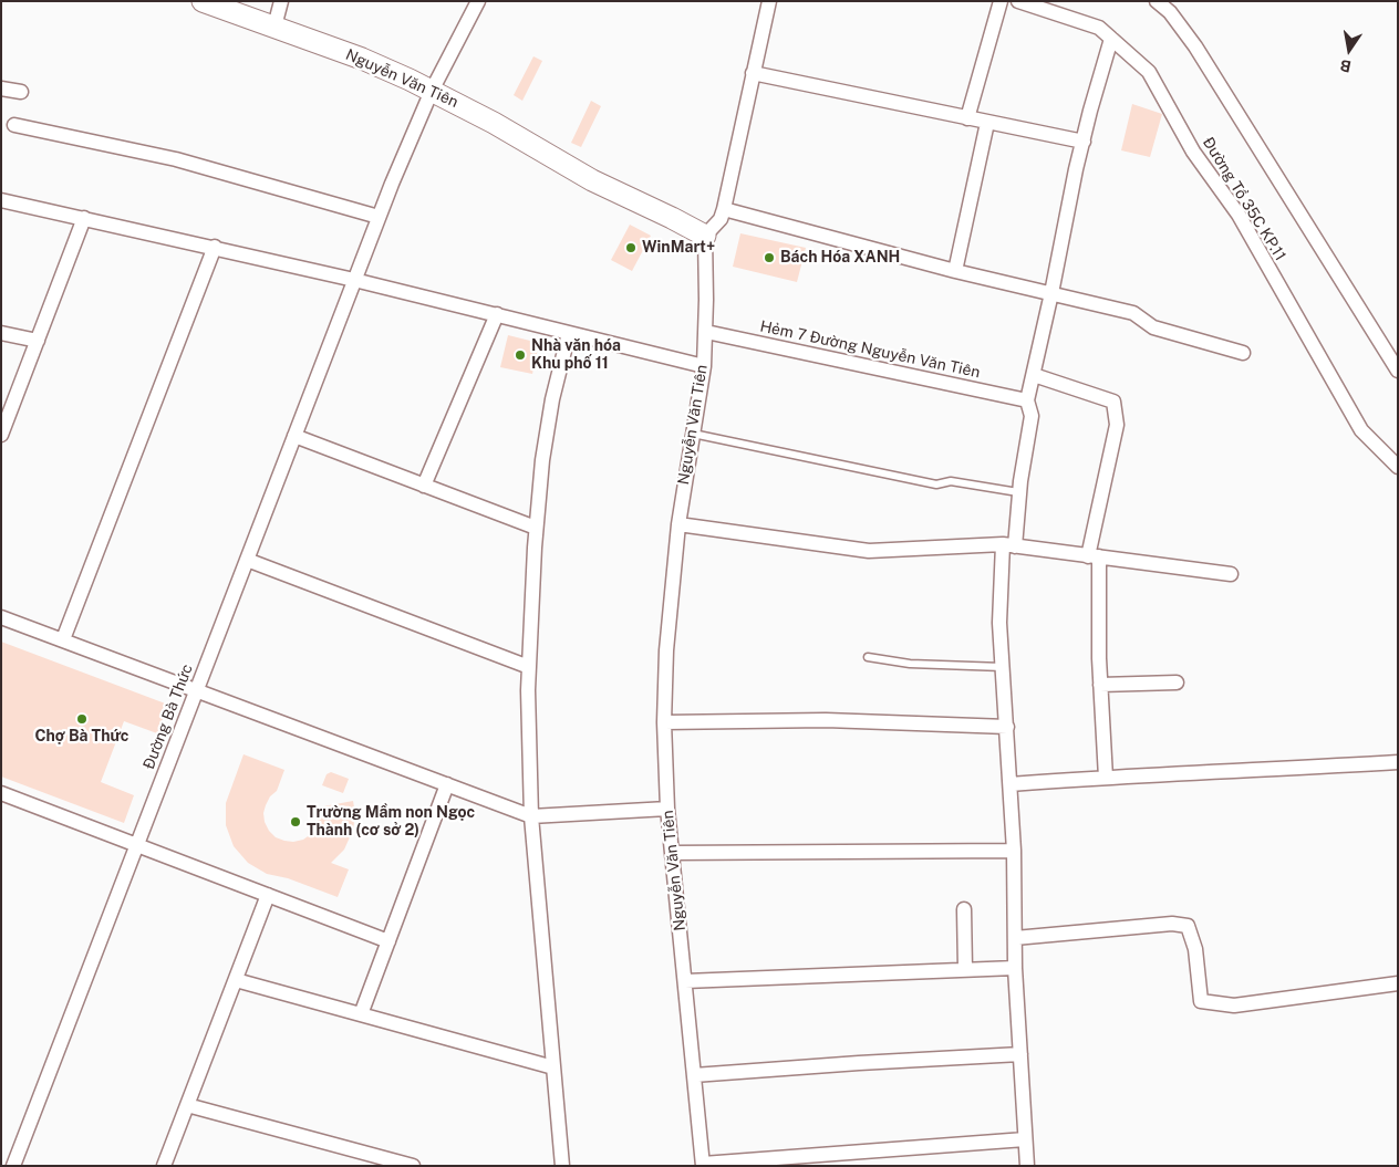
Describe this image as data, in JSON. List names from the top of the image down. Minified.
{"streets":{"street":["Nguyễn Văn Tiên","Đường Tổ 35C KP.11","Hẻm 7 Đường Nguyễn Văn Tiên","Đường Bà Thức"]},"crossings":[["Nguyễn Văn Tiên","Hẻm 7 Đường Nguyễn Văn Tiên"],["Nguyễn Văn Tiên","Đường Bà Thức"]],"places":["WinMart+","Bách Hóa XANH","Nhà văn hóa Khu phố 11","Chợ Bà Thức","Trường Mầm non Ngọc Thành (cơ sở 2)"],"north":"bottom"}
